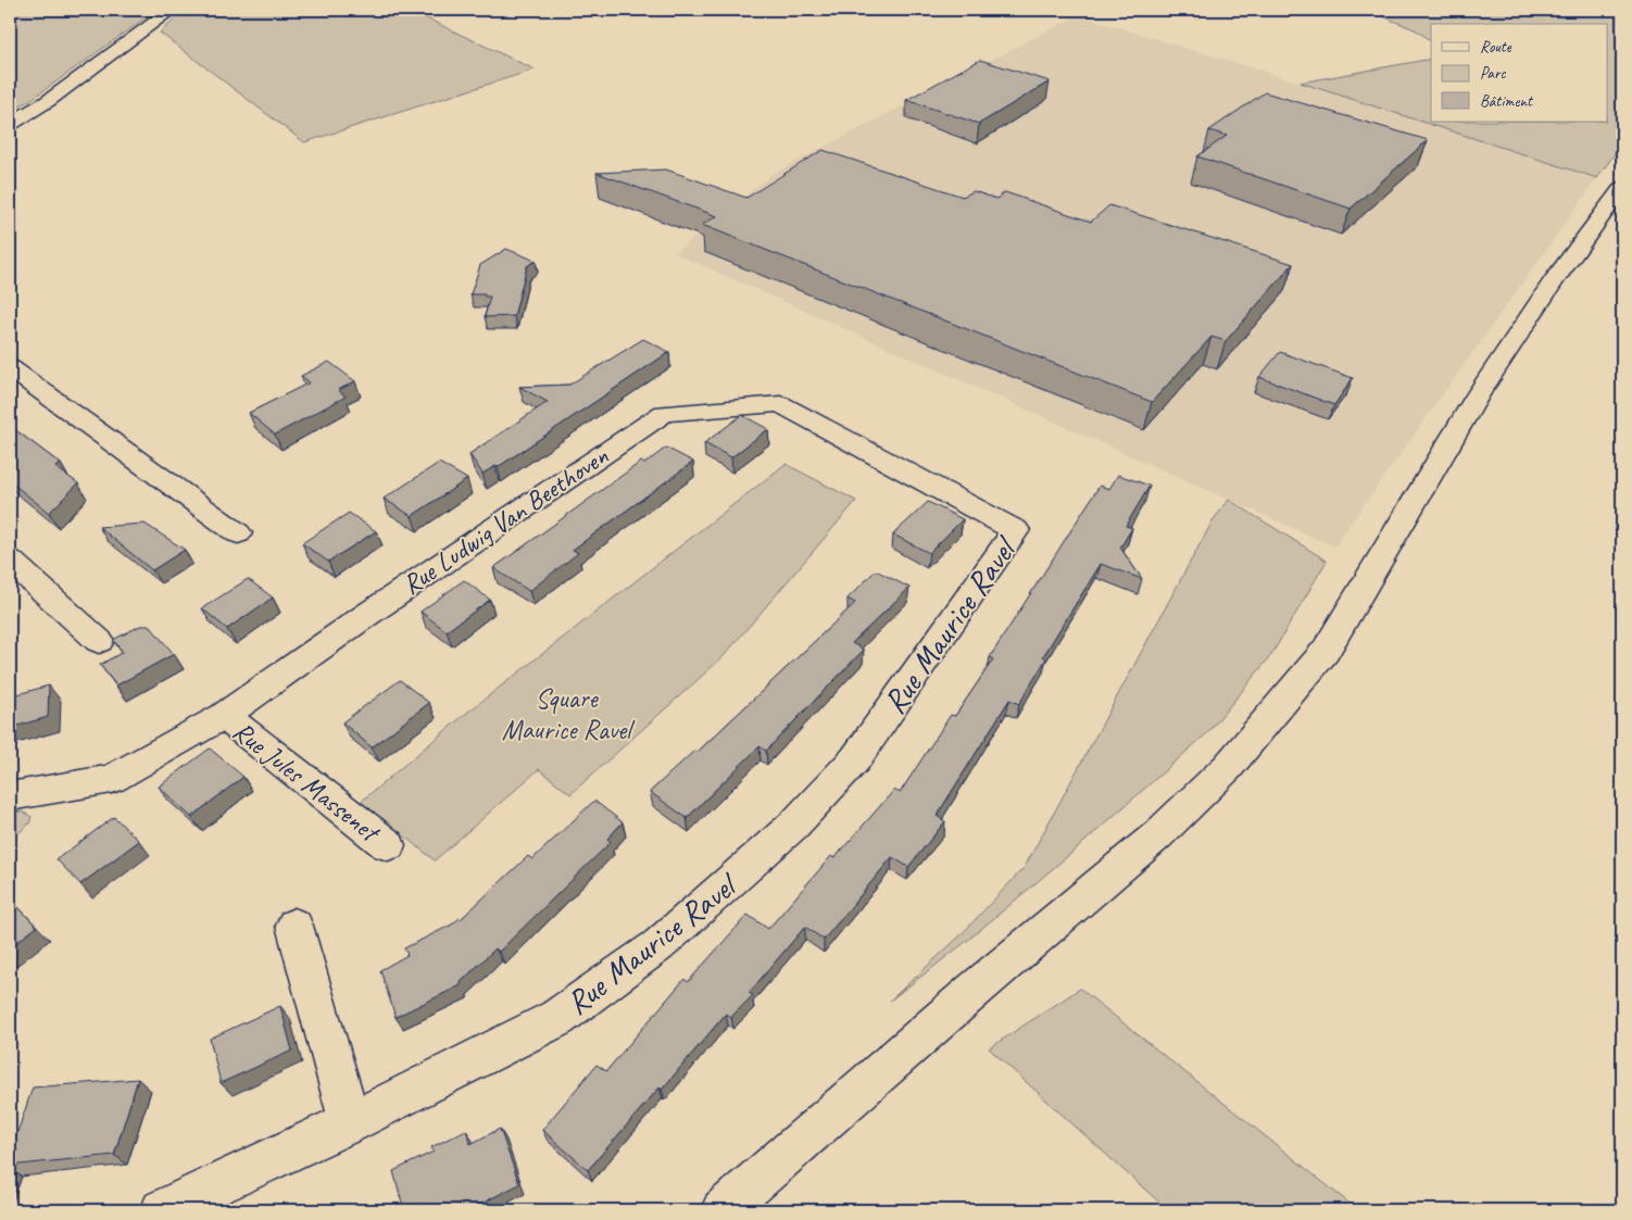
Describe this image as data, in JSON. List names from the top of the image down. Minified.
{"streets":{"street":["Rue Ludwig Van Beethoven","Rue Maurice Ravel","Rue Jules Massenet"]},"crossings":[["Rue Ludwig Van Beethoven","Rue Maurice Ravel"],["Rue Ludwig Van Beethoven","Rue Jules Massenet"]],"parks":["Square Maurice Ravel"],"legend":["Route","Parc","Bâtiment"]}
